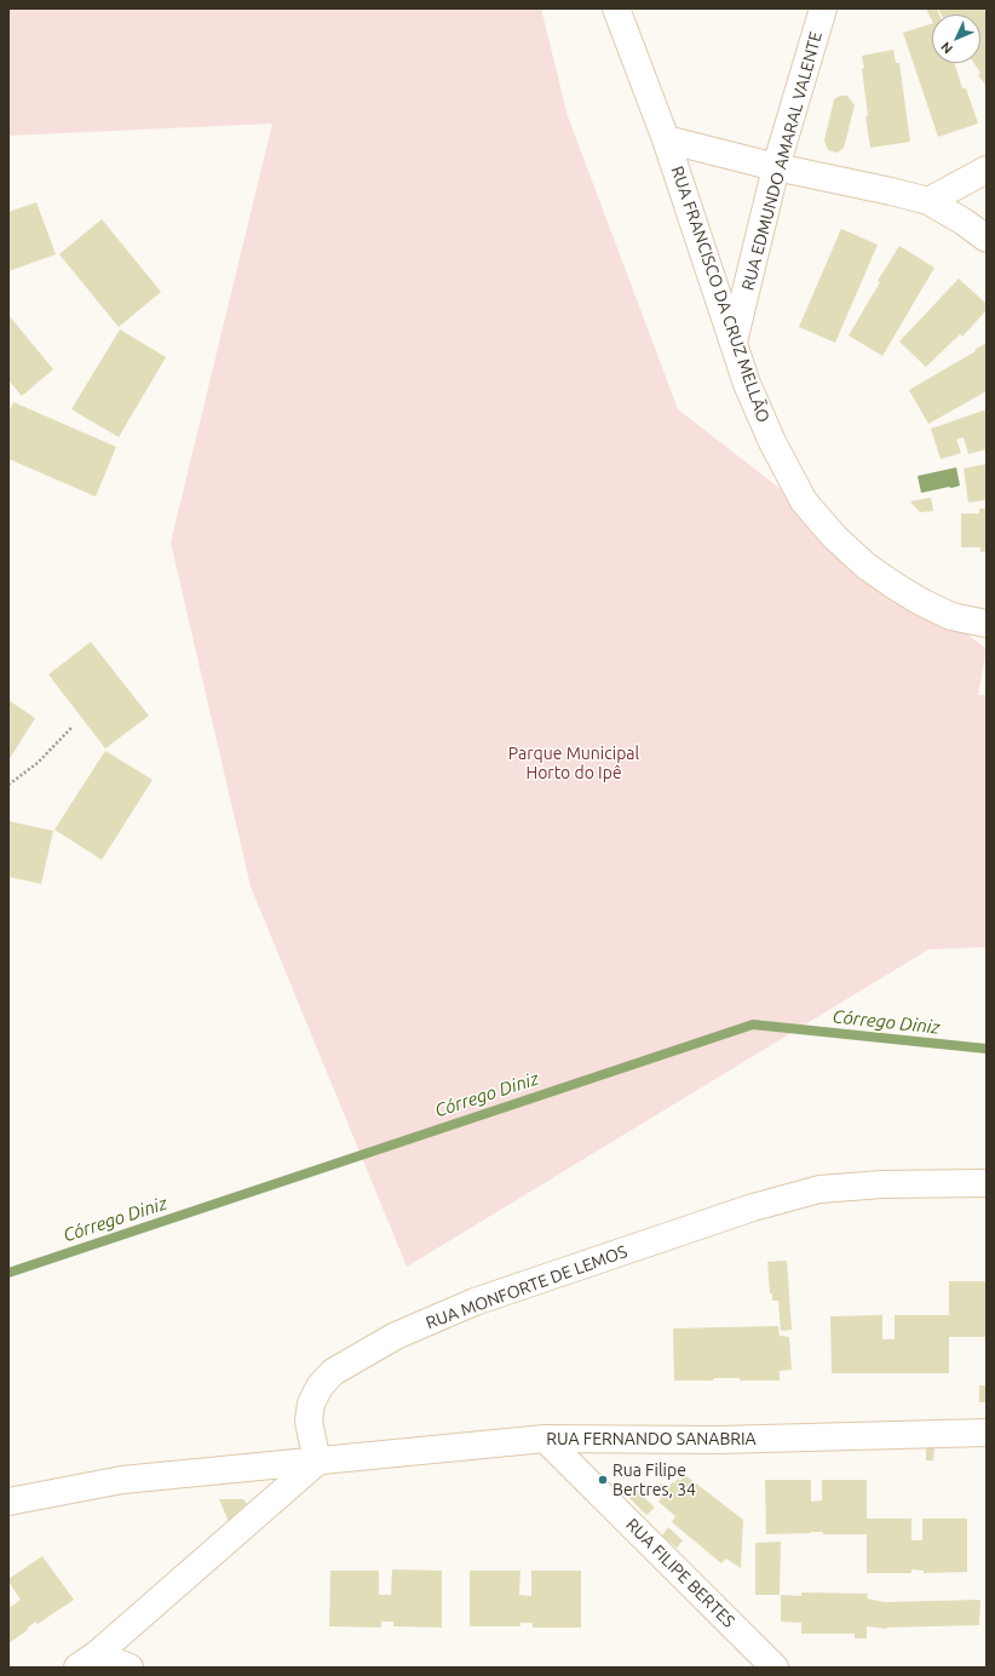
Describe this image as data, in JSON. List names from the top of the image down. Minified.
{"streets":{"street":["RUA EDMUNDO AMARAL VALENTE","RUA FRANCISCO DA CRUZ MELLÃO","RUA MONFORTE DE LEMOS","RUA FERNANDO SANABRIA","RUA FILIPE BERTES"]},"crossings":[["RUA EDMUNDO AMARAL VALENTE","RUA FRANCISCO DA CRUZ MELLÃO"],["RUA MONFORTE DE LEMOS","RUA FERNANDO SANABRIA"],["RUA FERNANDO SANABRIA","RUA FILIPE BERTES"]],"water":["Córrego Diniz"],"parks":["Parque Municipal Horto do Ipê"],"places":["Rua Filipe Bertres, 34"],"north":"bottom left"}
